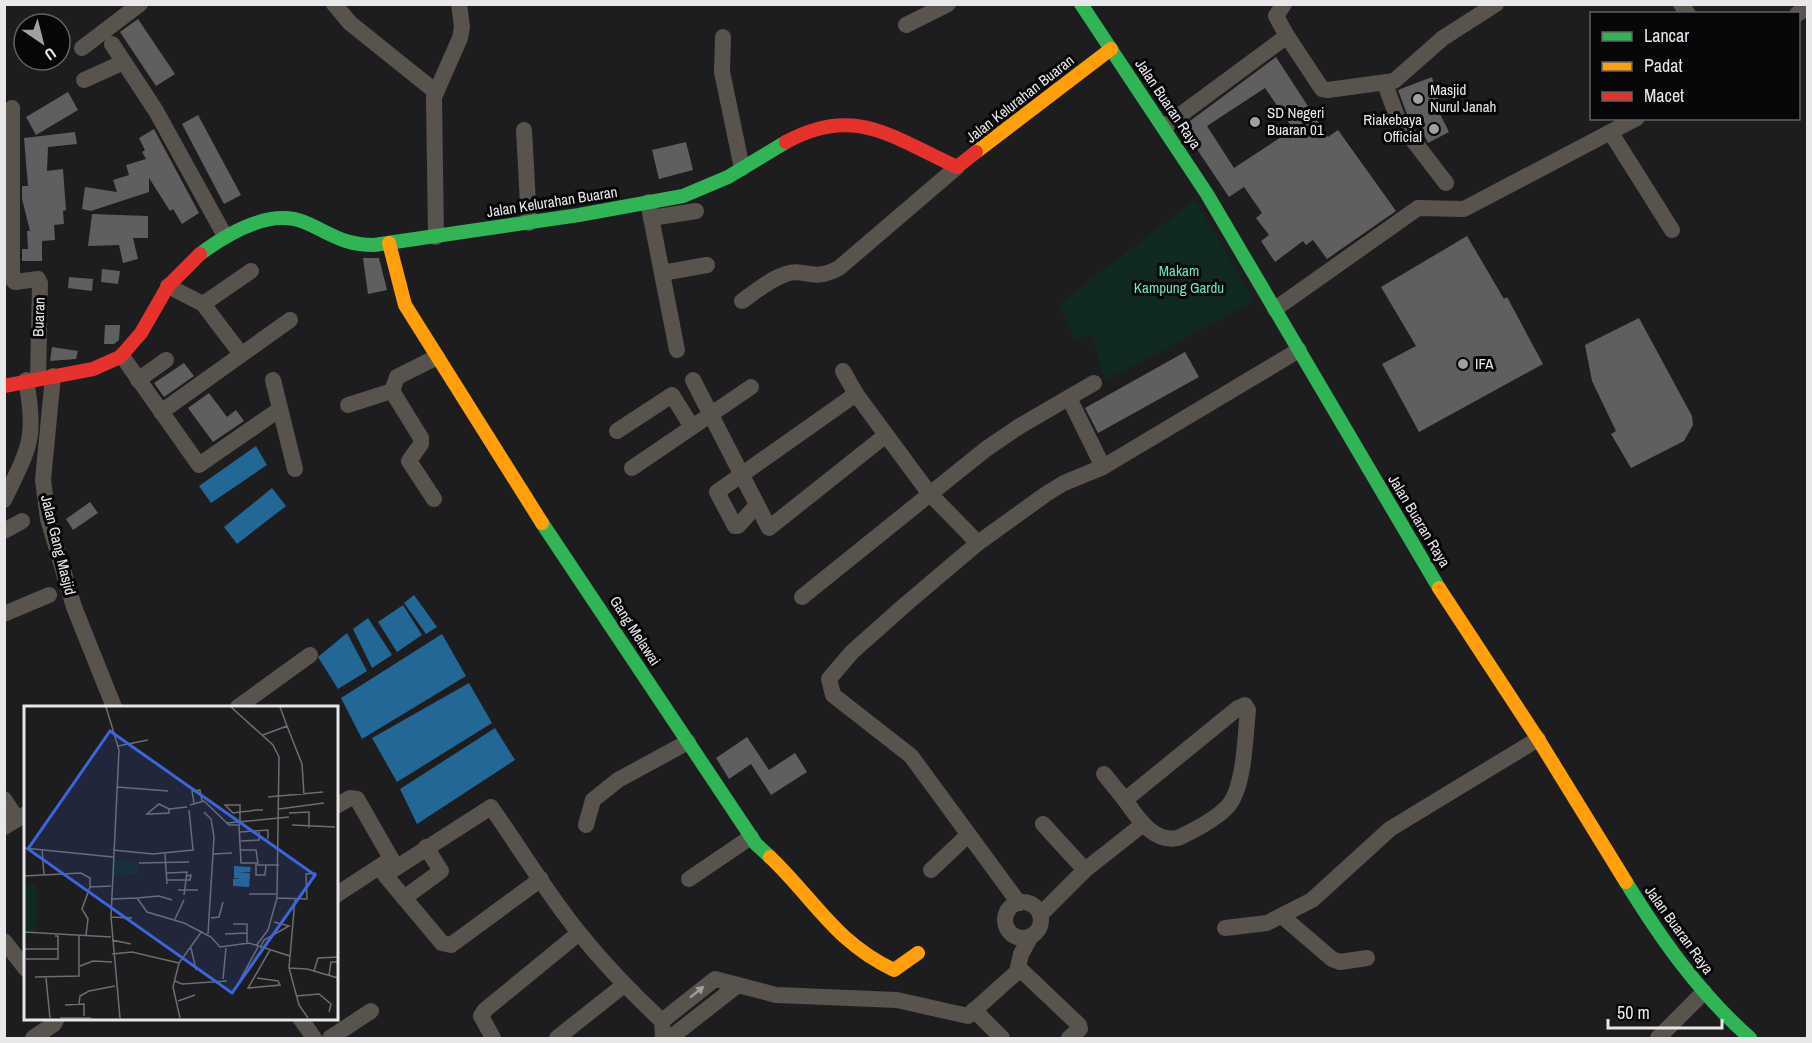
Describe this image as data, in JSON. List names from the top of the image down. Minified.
{"streets":{"street":["Jalan Kelurahan Buaran","Jalan Buaran Raya","Buaran","Jalan Gang Masjid","Gang Melawai"]},"crossings":[["Jalan Kelurahan Buaran","Jalan Buaran Raya"],["Jalan Kelurahan Buaran","Buaran"],["Jalan Kelurahan Buaran","Jalan Gang Masjid"],["Jalan Kelurahan Buaran","Gang Melawai"],["Buaran","Jalan Gang Masjid"]],"parks":["Makam Kampung Gardu"],"places":["Masjid Nurul Janah","SD Negeri Buaran 01","Riakebaya Official","IFA"],"legend":["Lancar","Padat","Macet"],"scale_bar":"50 m","north":"bottom right"}
